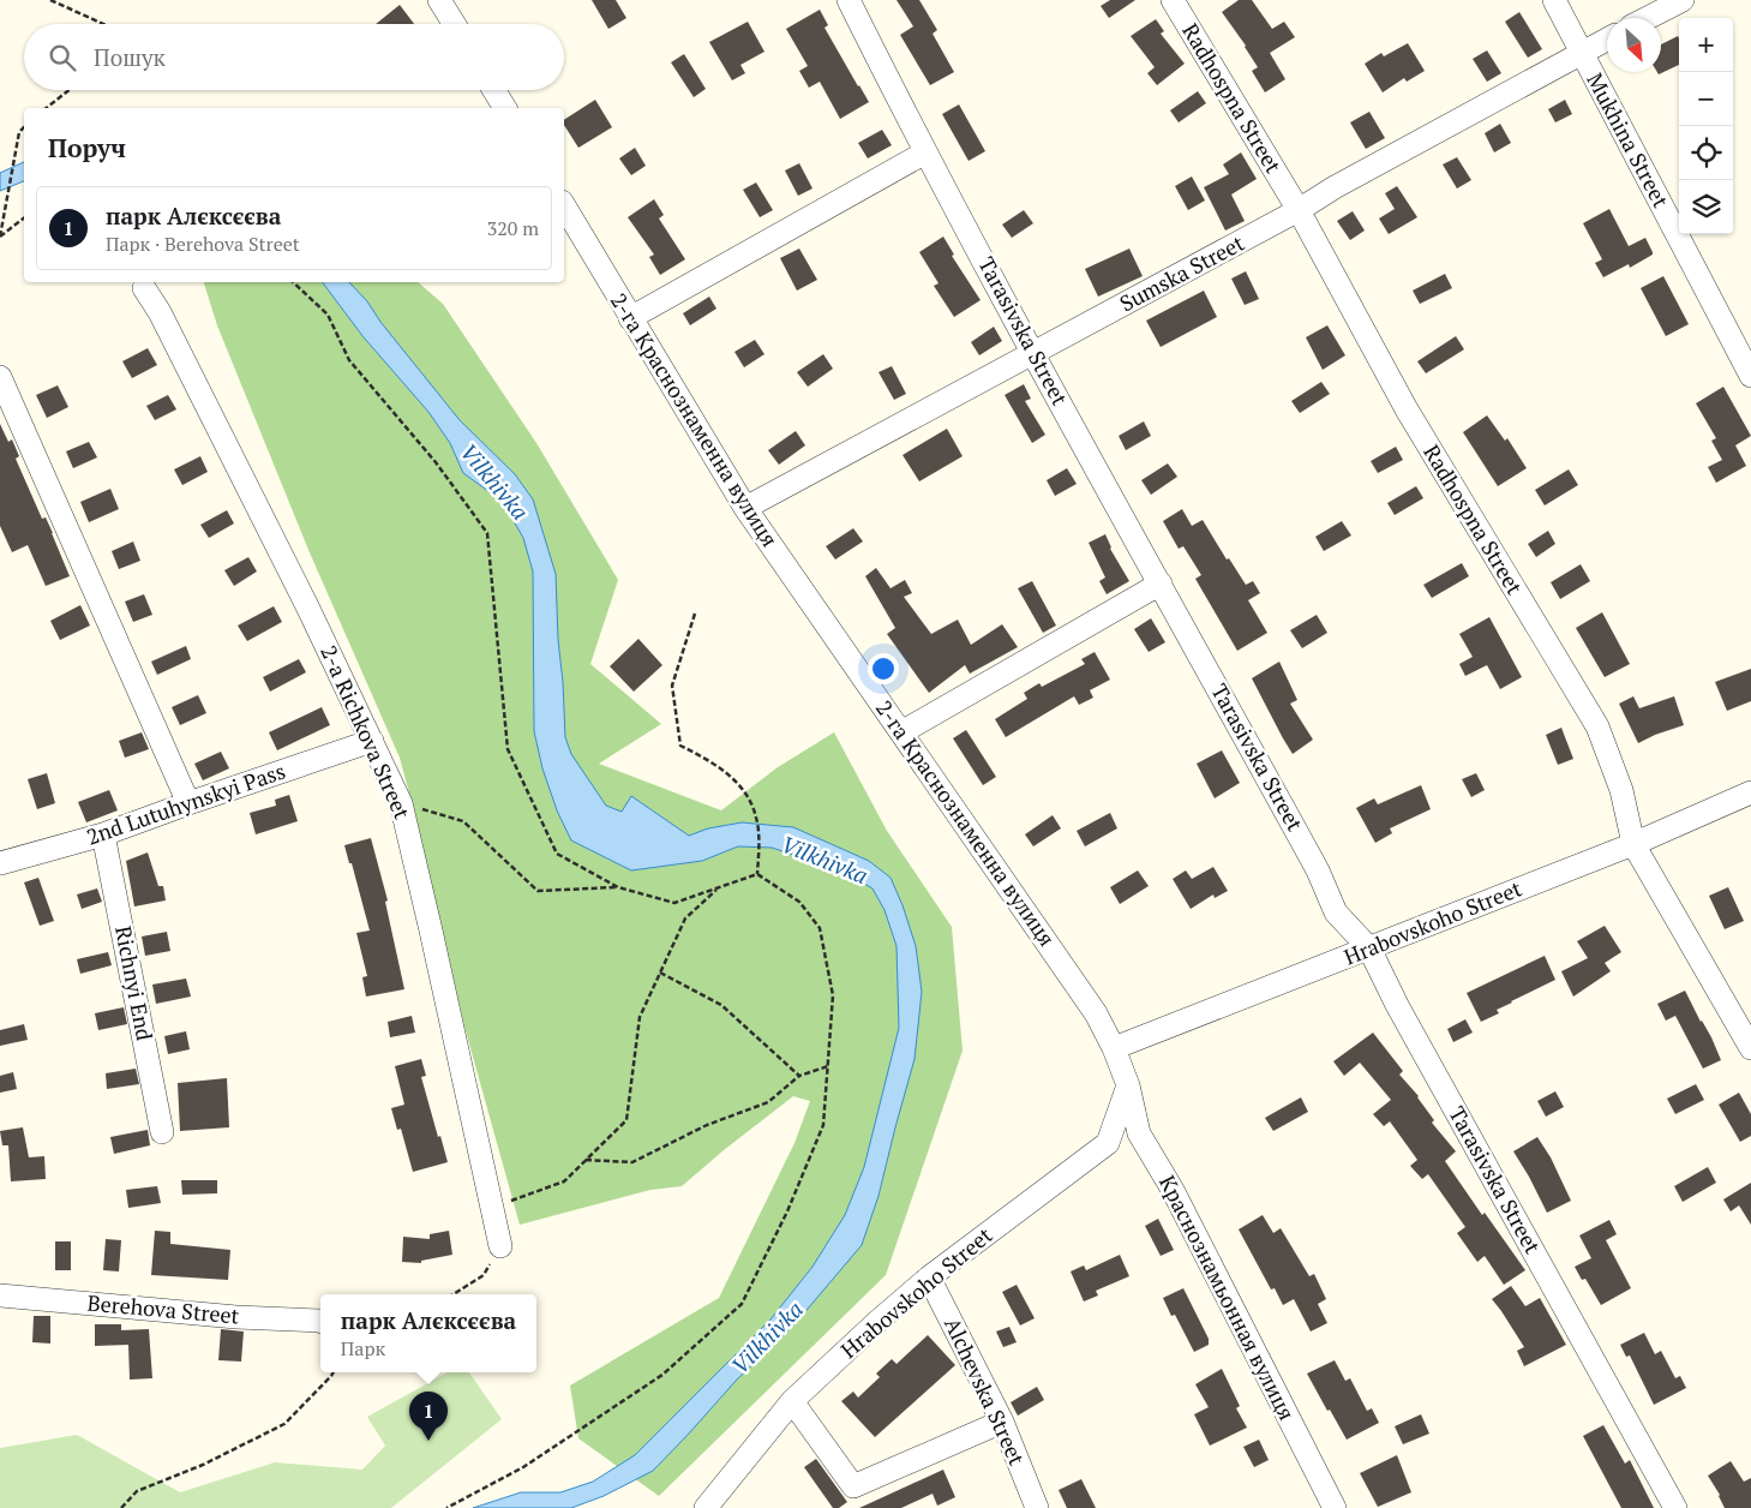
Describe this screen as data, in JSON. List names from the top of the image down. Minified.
{"streets":{"street":["Radhospna Street","Mukhina Street","Sumska Street","Tarasivska Street","2-га Краснознаменна вулиця","2-a Richkova Street","2nd Lutuhynskyi Pass","Hrabovskoho Street","Richnyi End","Краснознамьонная вулиця","Berehova Street","Alchevska Street"]},"crossings":[["Radhospna Street","Sumska Street"],["Radhospna Street","Hrabovskoho Street"],["Mukhina Street","Sumska Street"],["Sumska Street","Tarasivska Street"],["Sumska Street","2-га Краснознаменна вулиця"],["Tarasivska Street","Hrabovskoho Street"],["2-га Краснознаменна вулиця","Hrabovskoho Street"],["2-га Краснознаменна вулиця","Краснознамьонная вулиця"],["2-a Richkova Street","2nd Lutuhynskyi Pass"],["2nd Lutuhynskyi Pass","Richnyi End"],["Hrabovskoho Street","Краснознамьонная вулиця"],["Hrabovskoho Street","Alchevska Street"]],"water":["Vilkhivka"],"north":"bottom right","page":{"map_buttons":["+","−"],"search":"Пошук","heading":"Поруч","list":[{"mark":"1","name":"парк Алєксєєва","note":"Парк · Berehova Street","value":"320 m"}],"popup":["парк Алєксєєва","Парк"],"pins":"1"}}
